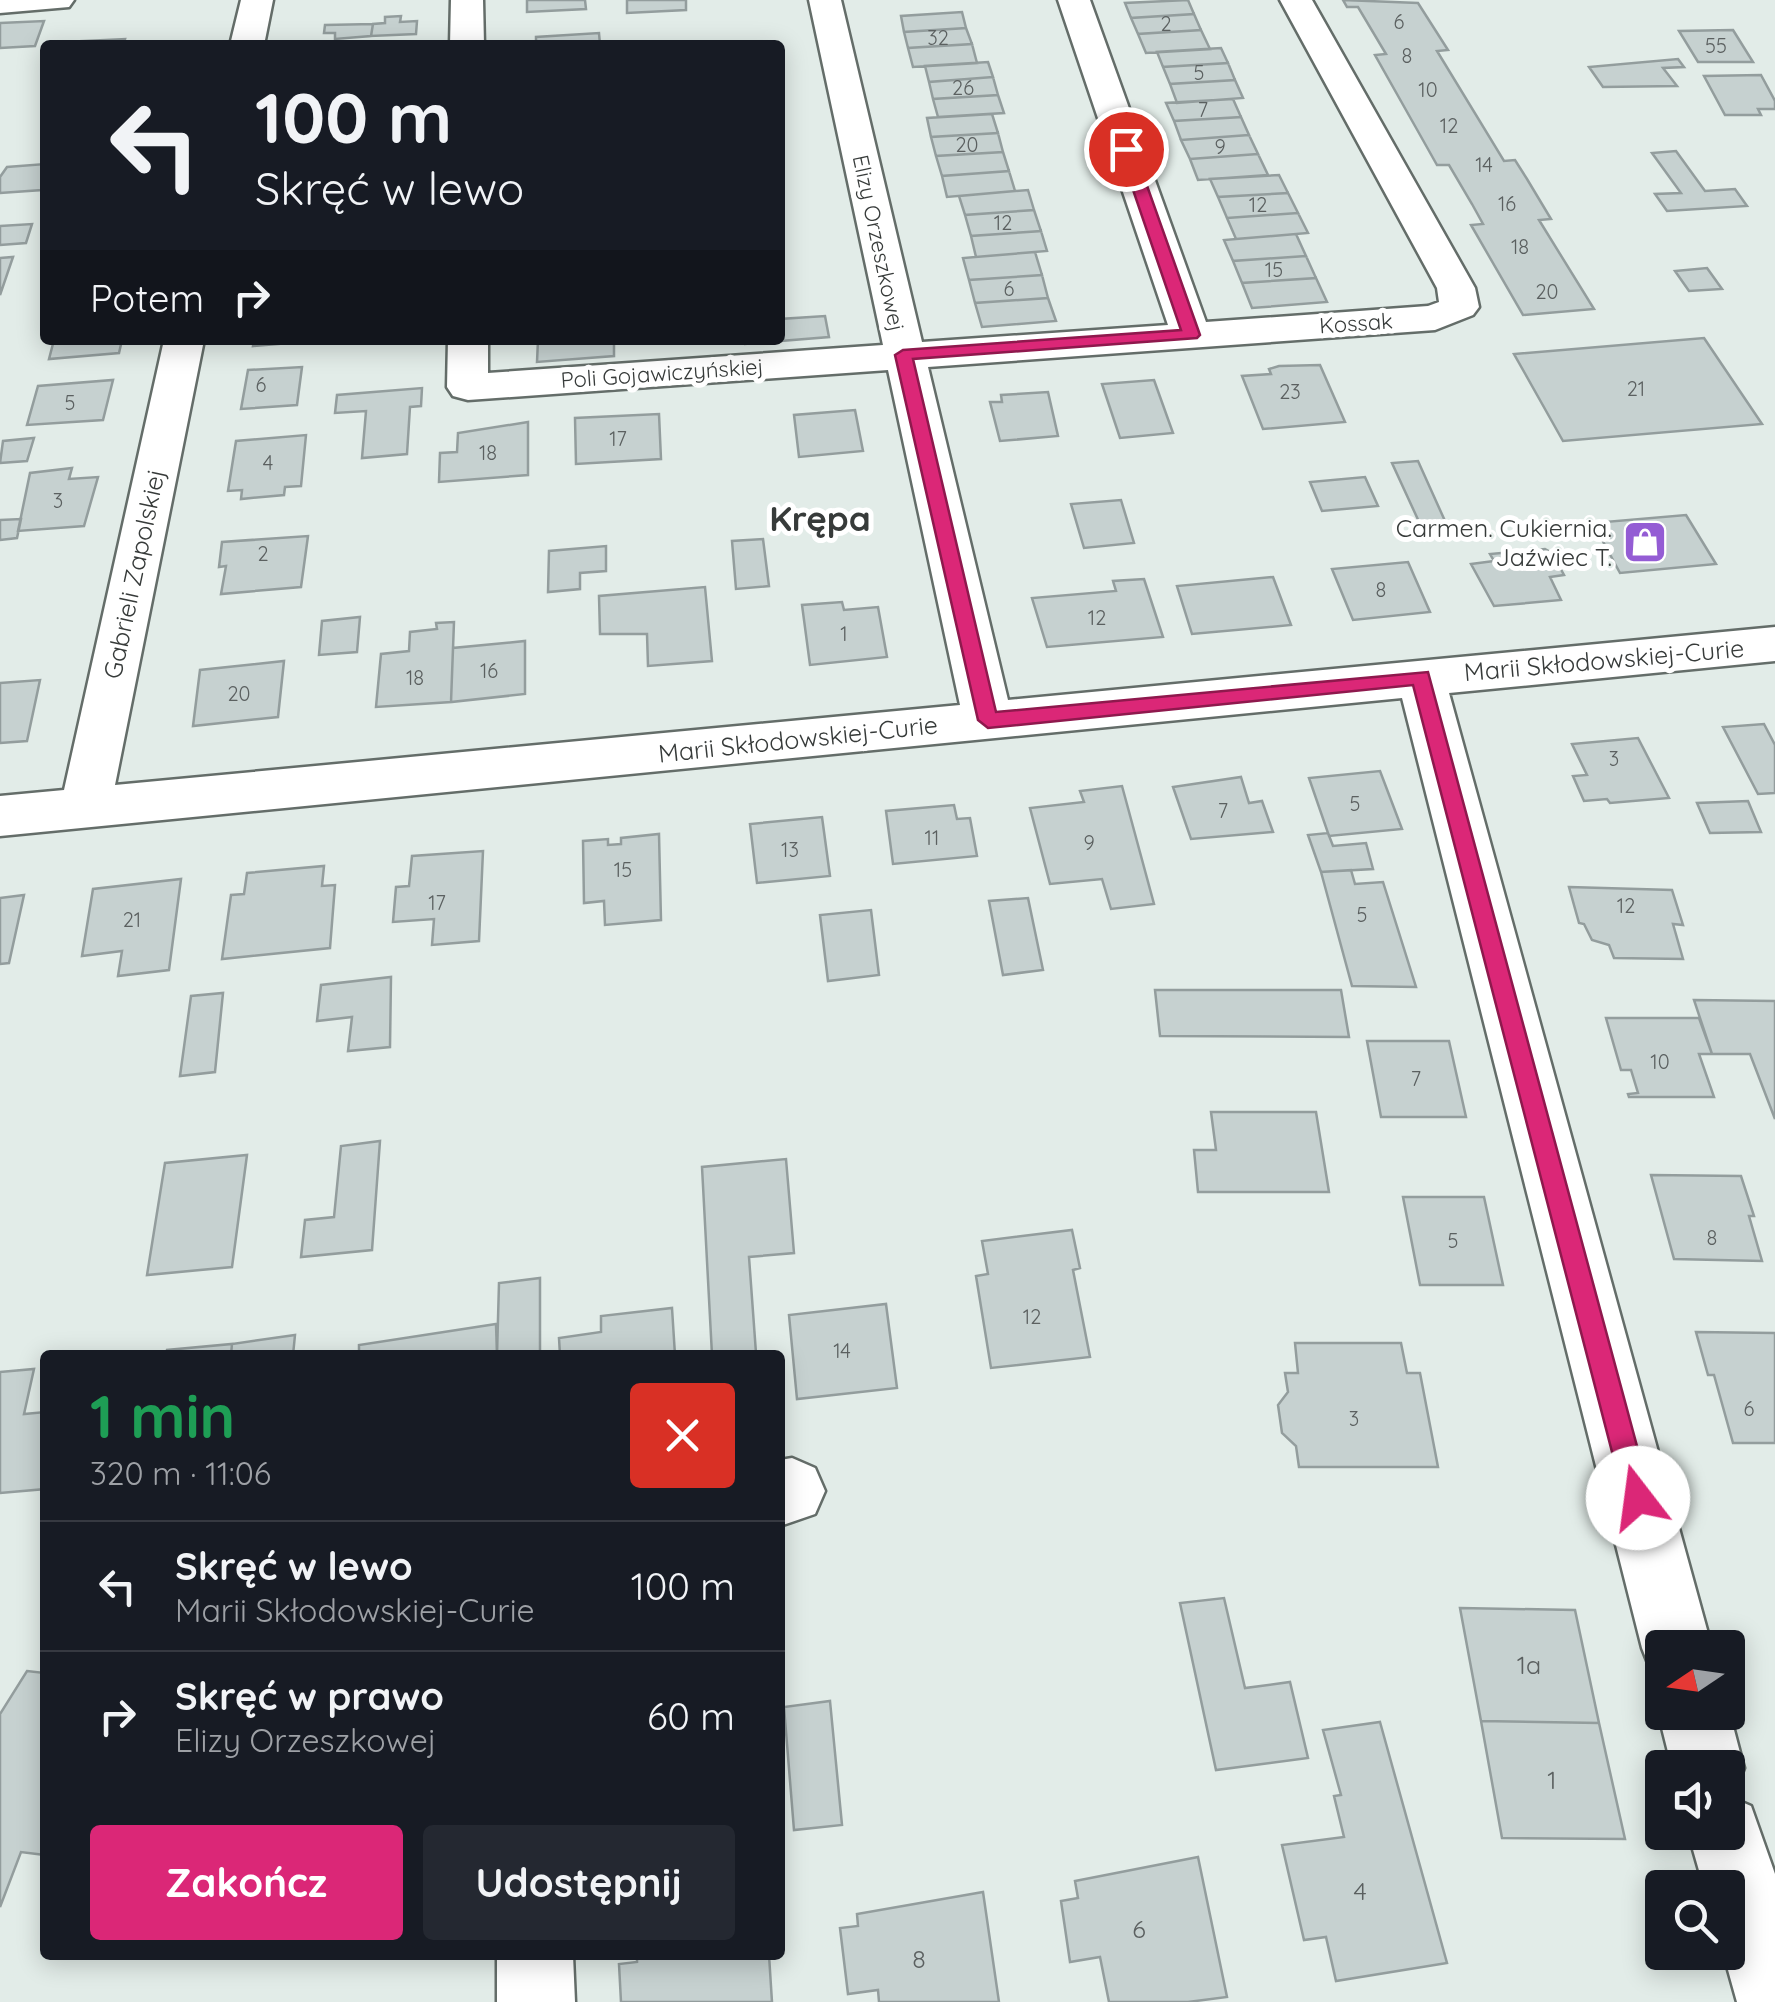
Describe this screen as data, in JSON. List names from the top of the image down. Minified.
{"streets":{"street":["Elizy Orzeszkowej","Kossak","Poli Gojawiczyńskiej","Gabrieli Zapolskiej","Marii Skłodowskiej-Curie"]},"crossings":[["Elizy Orzeszkowej","Kossak"],["Elizy Orzeszkowej","Poli Gojawiczyńskiej"],["Elizy Orzeszkowej","Marii Skłodowskiej-Curie"],["Kossak","Poli Gojawiczyńskiej"],["Gabrieli Zapolskiej","Marii Skłodowskiej-Curie"]],"districts":["Krępa"],"places":{"shop":["Carmen. Cukiernia. Jaźwiec T."]},"house_numbers":["6","2","32","55","8","5","26","10","7","12","20","9","14","16","12","12","18","15","6","20","6","21","23","5","17","18","4","3","2","8","12","1","16","18","20","3","5","7","11","9","13","15","17","12","5","21","10","7","8","5","12","14","6","3","1a","1","4","6","8"],"north":"left","page":{"turn":["100 m","Skręć w lewo"],"then":"Potem","heading":["1 min","320 m · 11:06"],"list":[{"name":"Skręć w lewo","note":"Marii Skłodowskiej-Curie","value":"100 m"},{"name":"Skręć w prawo","note":"Elizy Orzeszkowej","value":"60 m"}],"buttons":["Zakończ","Udostępnij"]}}
